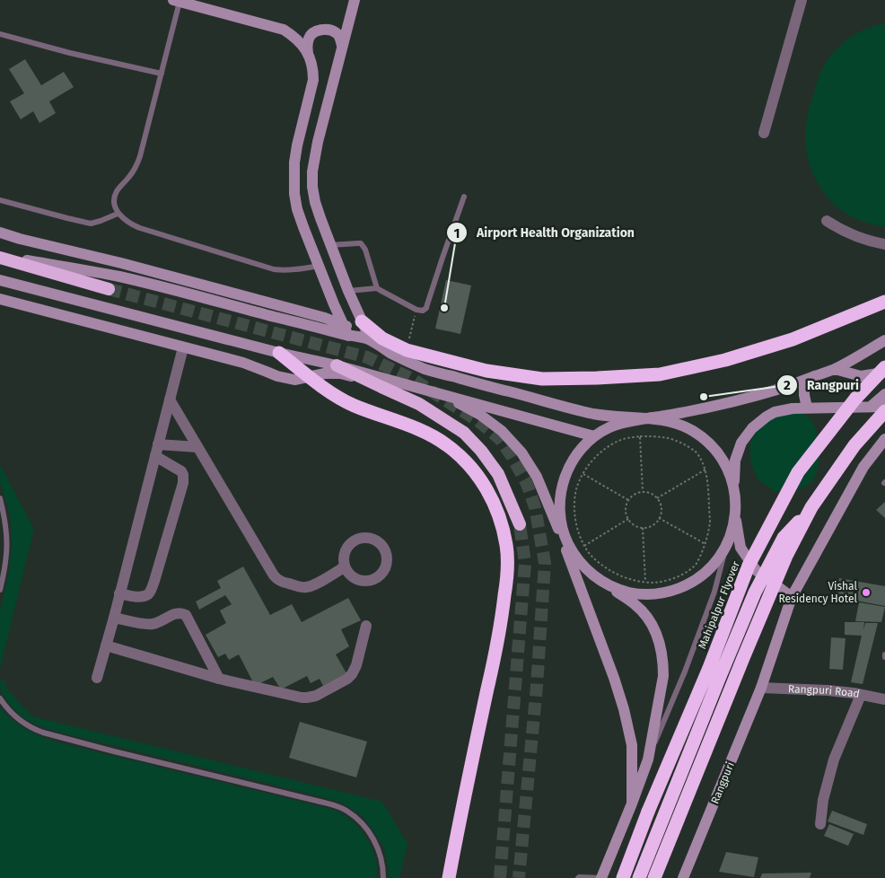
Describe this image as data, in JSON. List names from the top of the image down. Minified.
{"streets":{"highway":["Mahipalpur Flyover"],"main road":["Rangpuri"],"street":["Rangpuri Road"]},"crossings":[["Rangpuri Road","Rangpuri"]],"places":["Airport Health Organization","Rangpuri","Vishal Residency Hotel"]}
